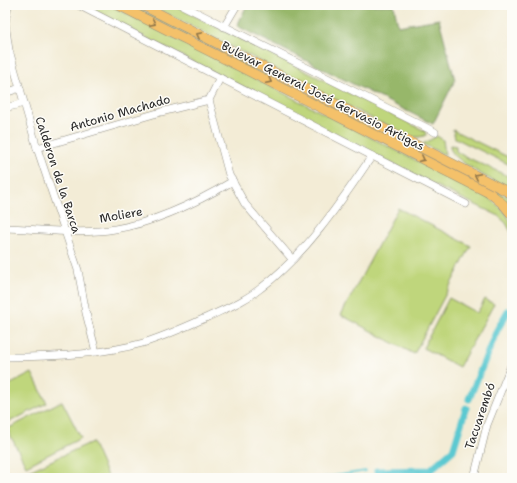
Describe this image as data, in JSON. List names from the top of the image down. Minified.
{"streets":{"main road":["Bulevar General José Gervasio Artigas"],"street":["Antonio Machado","Calderon de la Barca","Moliere","Tacuarembó"]},"crossings":[["Antonio Machado","Calderon de la Barca"],["Calderon de la Barca","Moliere"]]}
